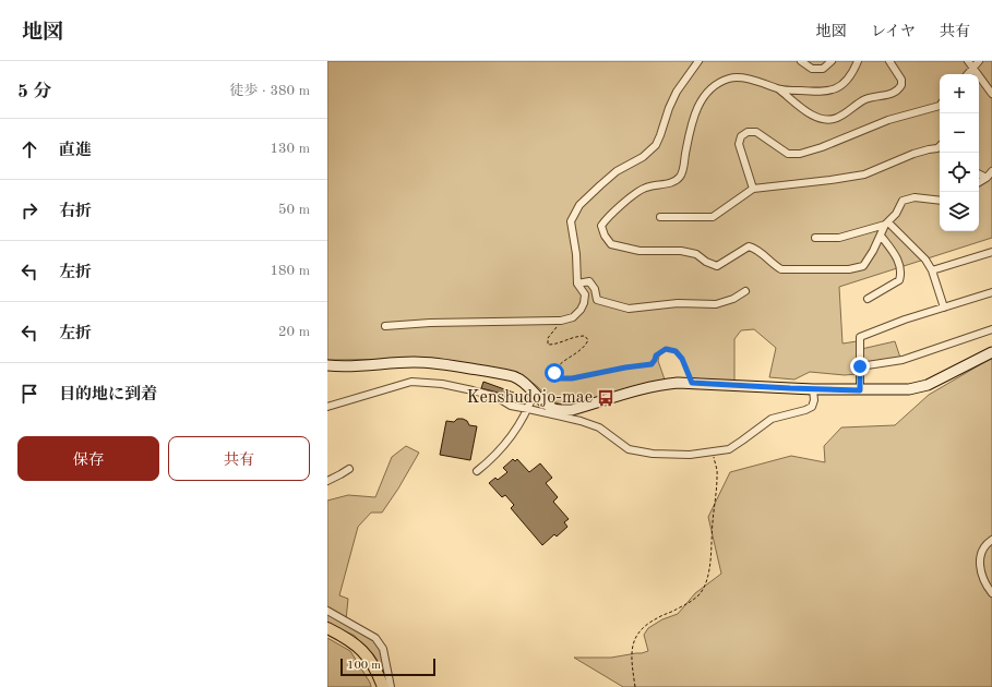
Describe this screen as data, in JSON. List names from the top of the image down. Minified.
{"places":{"bus stop":["Kenshudojo-mae"]},"scale_bar":"100 m","page":{"header":"地図","nav":["地図","レイヤ","共有"],"heading":["5 分","徒歩 · 380 m"],"map_buttons":["+","−"],"list":[["直進","130 m"],["右折","50 m"],["左折","180 m"],["左折","20 m"],"目的地に到着"],"buttons":["保存","共有"],"scale":"100 m"}}
